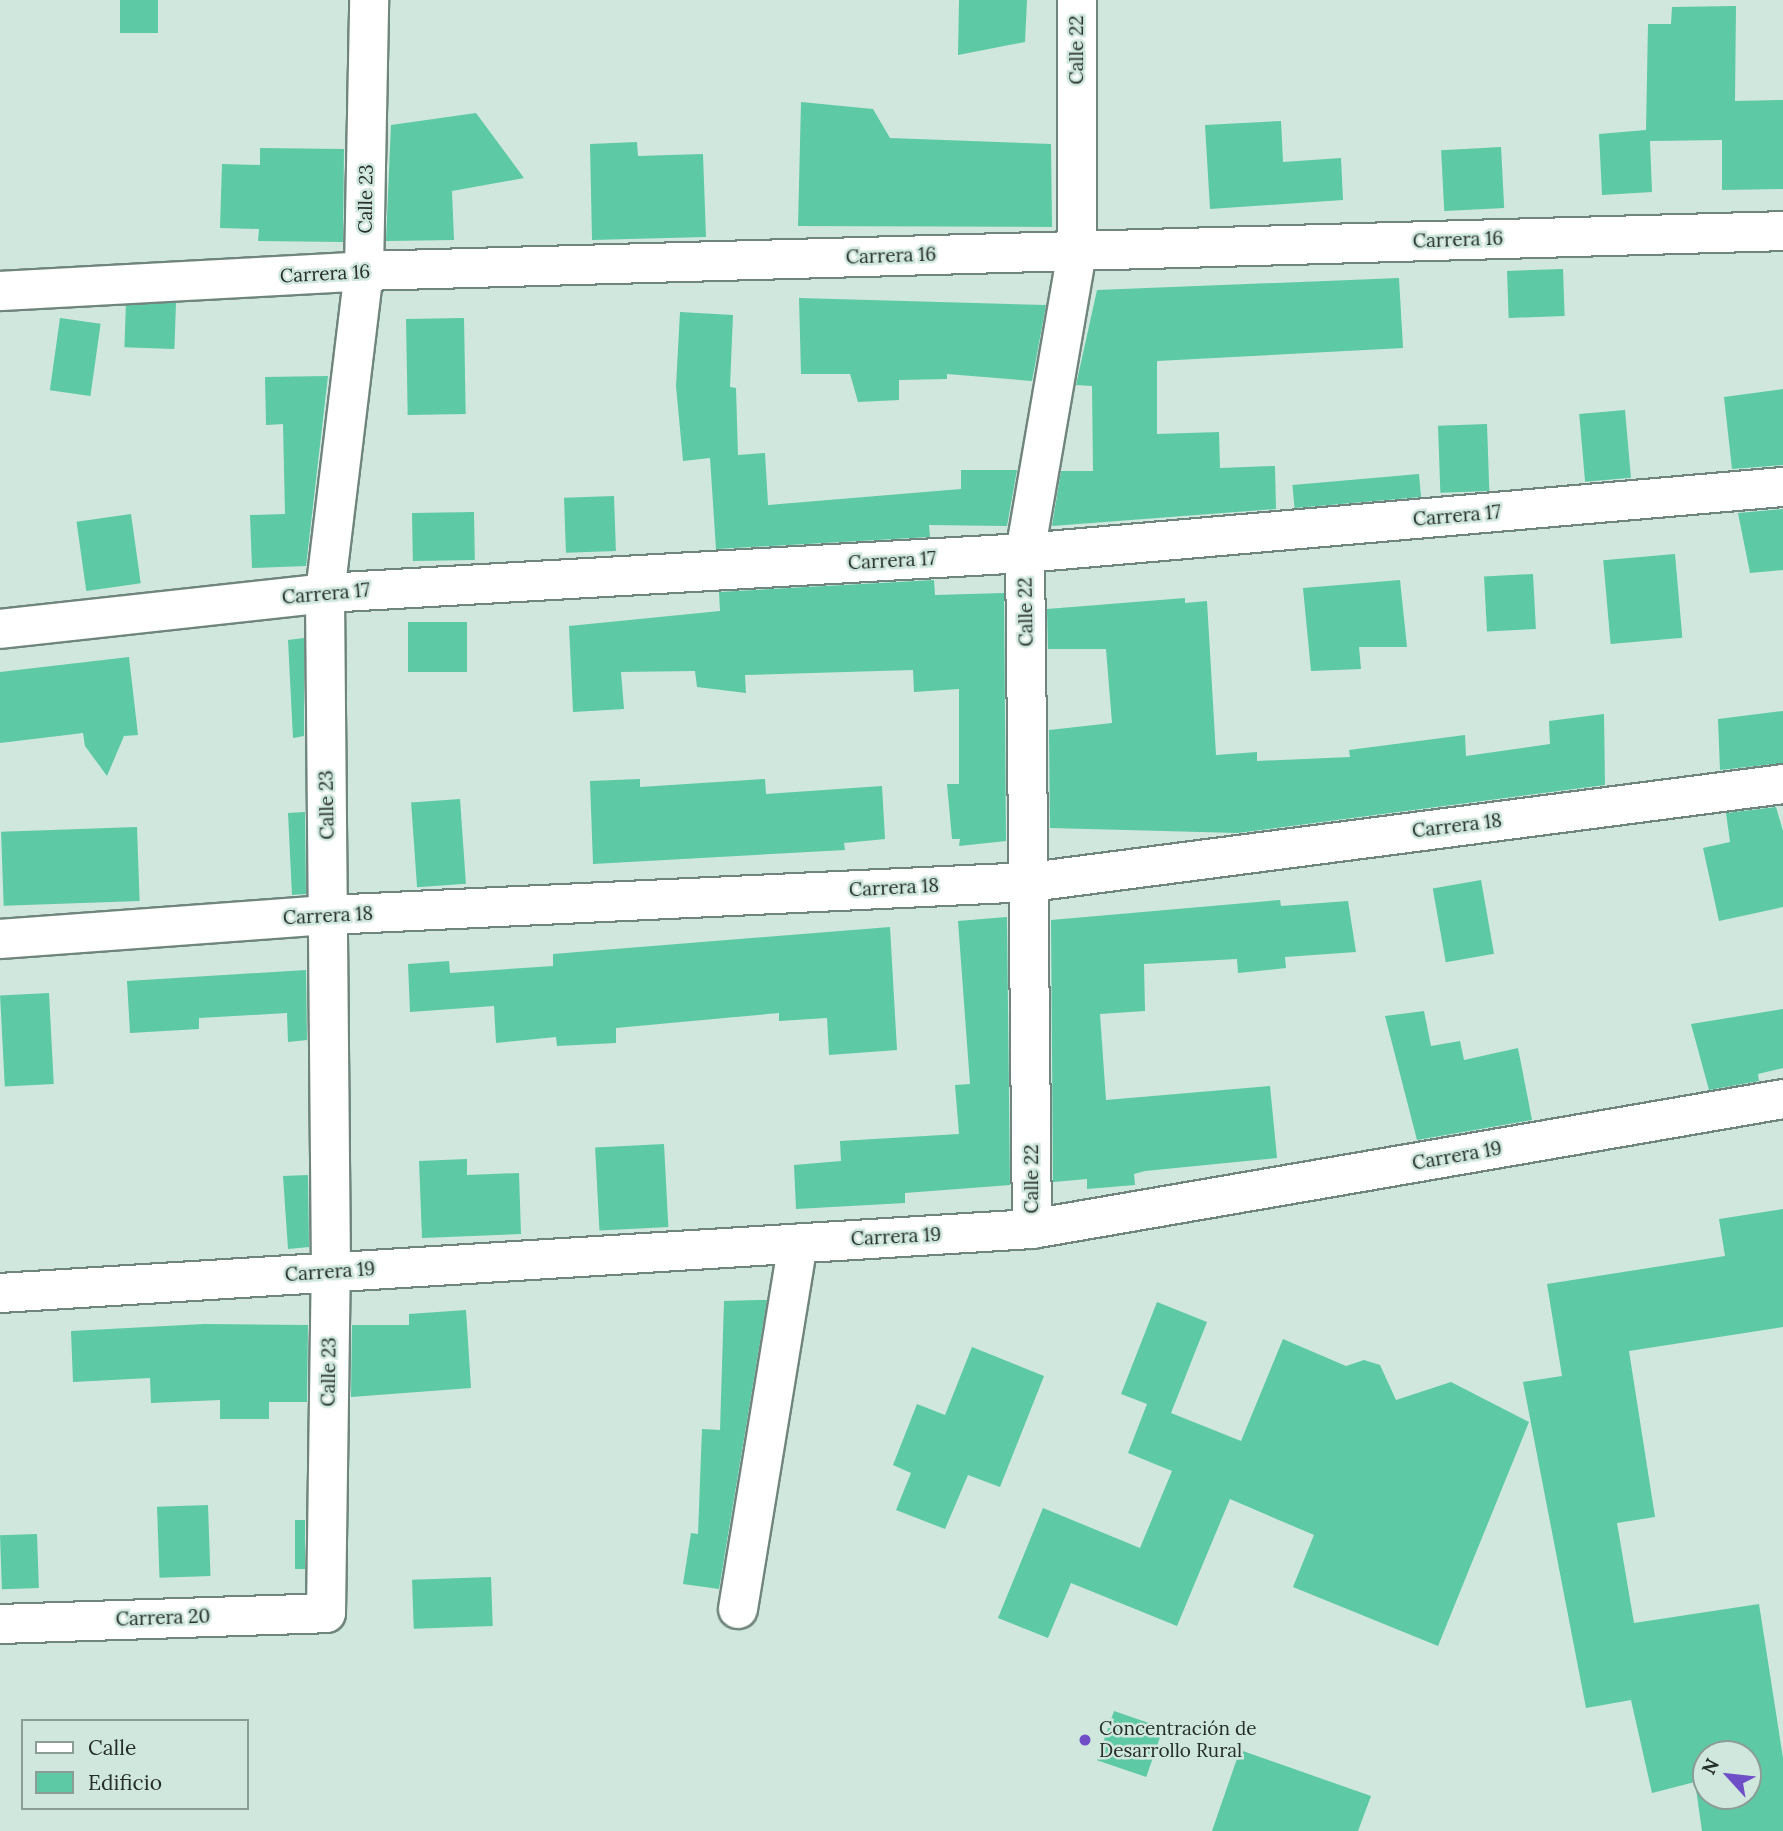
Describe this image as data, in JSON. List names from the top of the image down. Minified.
{"streets":{"street":["Calle 22","Calle 23","Carrera 16","Carrera 17","Carrera 18","Carrera 19","Carrera 20"]},"crossings":[["Calle 22","Carrera 16"],["Calle 22","Carrera 17"],["Calle 22","Carrera 18"],["Calle 22","Carrera 19"],["Calle 23","Carrera 16"],["Calle 23","Carrera 17"],["Calle 23","Carrera 18"],["Calle 23","Carrera 19"],["Calle 23","Carrera 20"]],"places":["Concentración de Desarrollo Rural"],"legend":["Calle","Edificio"],"north":"top left"}
